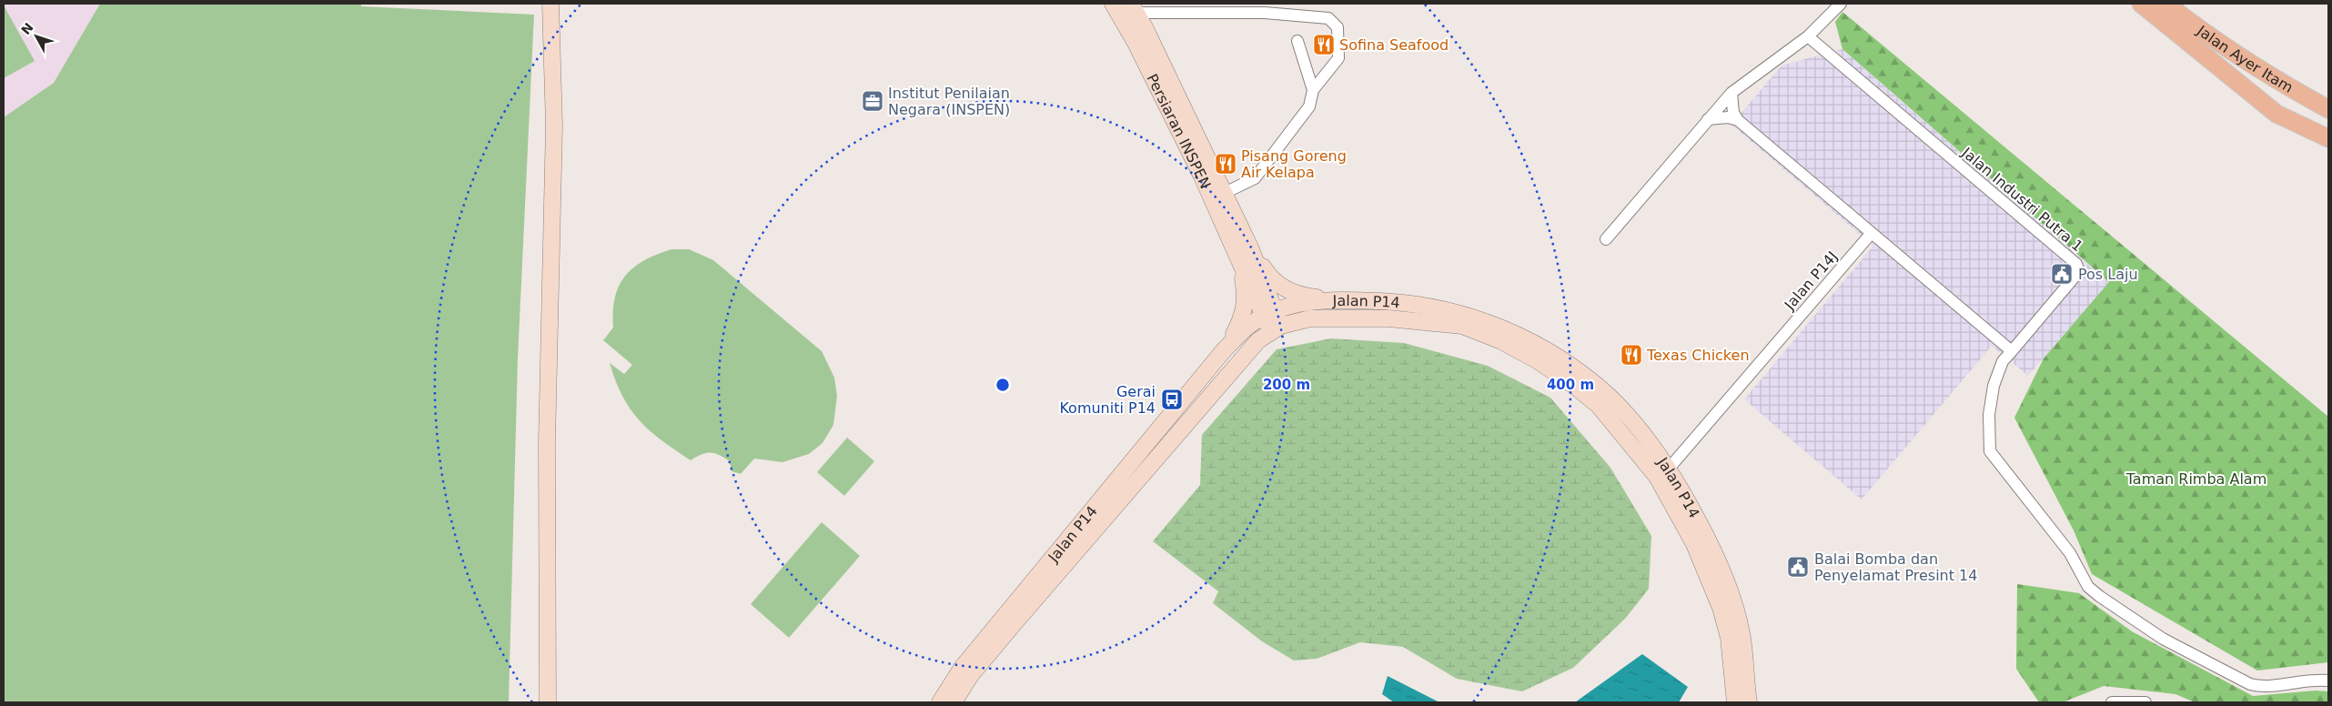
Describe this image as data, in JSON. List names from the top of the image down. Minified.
{"streets":{"main road":["Jalan Ayer Itam","Persiaran INSPEN","Jalan P14"],"street":["Jalan Industri Putra 1","Jalan P14J"]},"crossings":[["Jalan P14J","Jalan P14"]],"parks":["Taman Rimba Alam"],"places":{"restaurant":["Sofina Seafood","Pisang Goreng Air Kelapa","Texas Chicken"],"office":["Institut Penilaian Negara (INSPEN)"],"public building":["Pos Laju","Balai Bomba dan Penyelamat Presint 14"],"bus stop":["Gerai Komuniti P14"]},"north":"top left","rings":["200 m","400 m"]}
